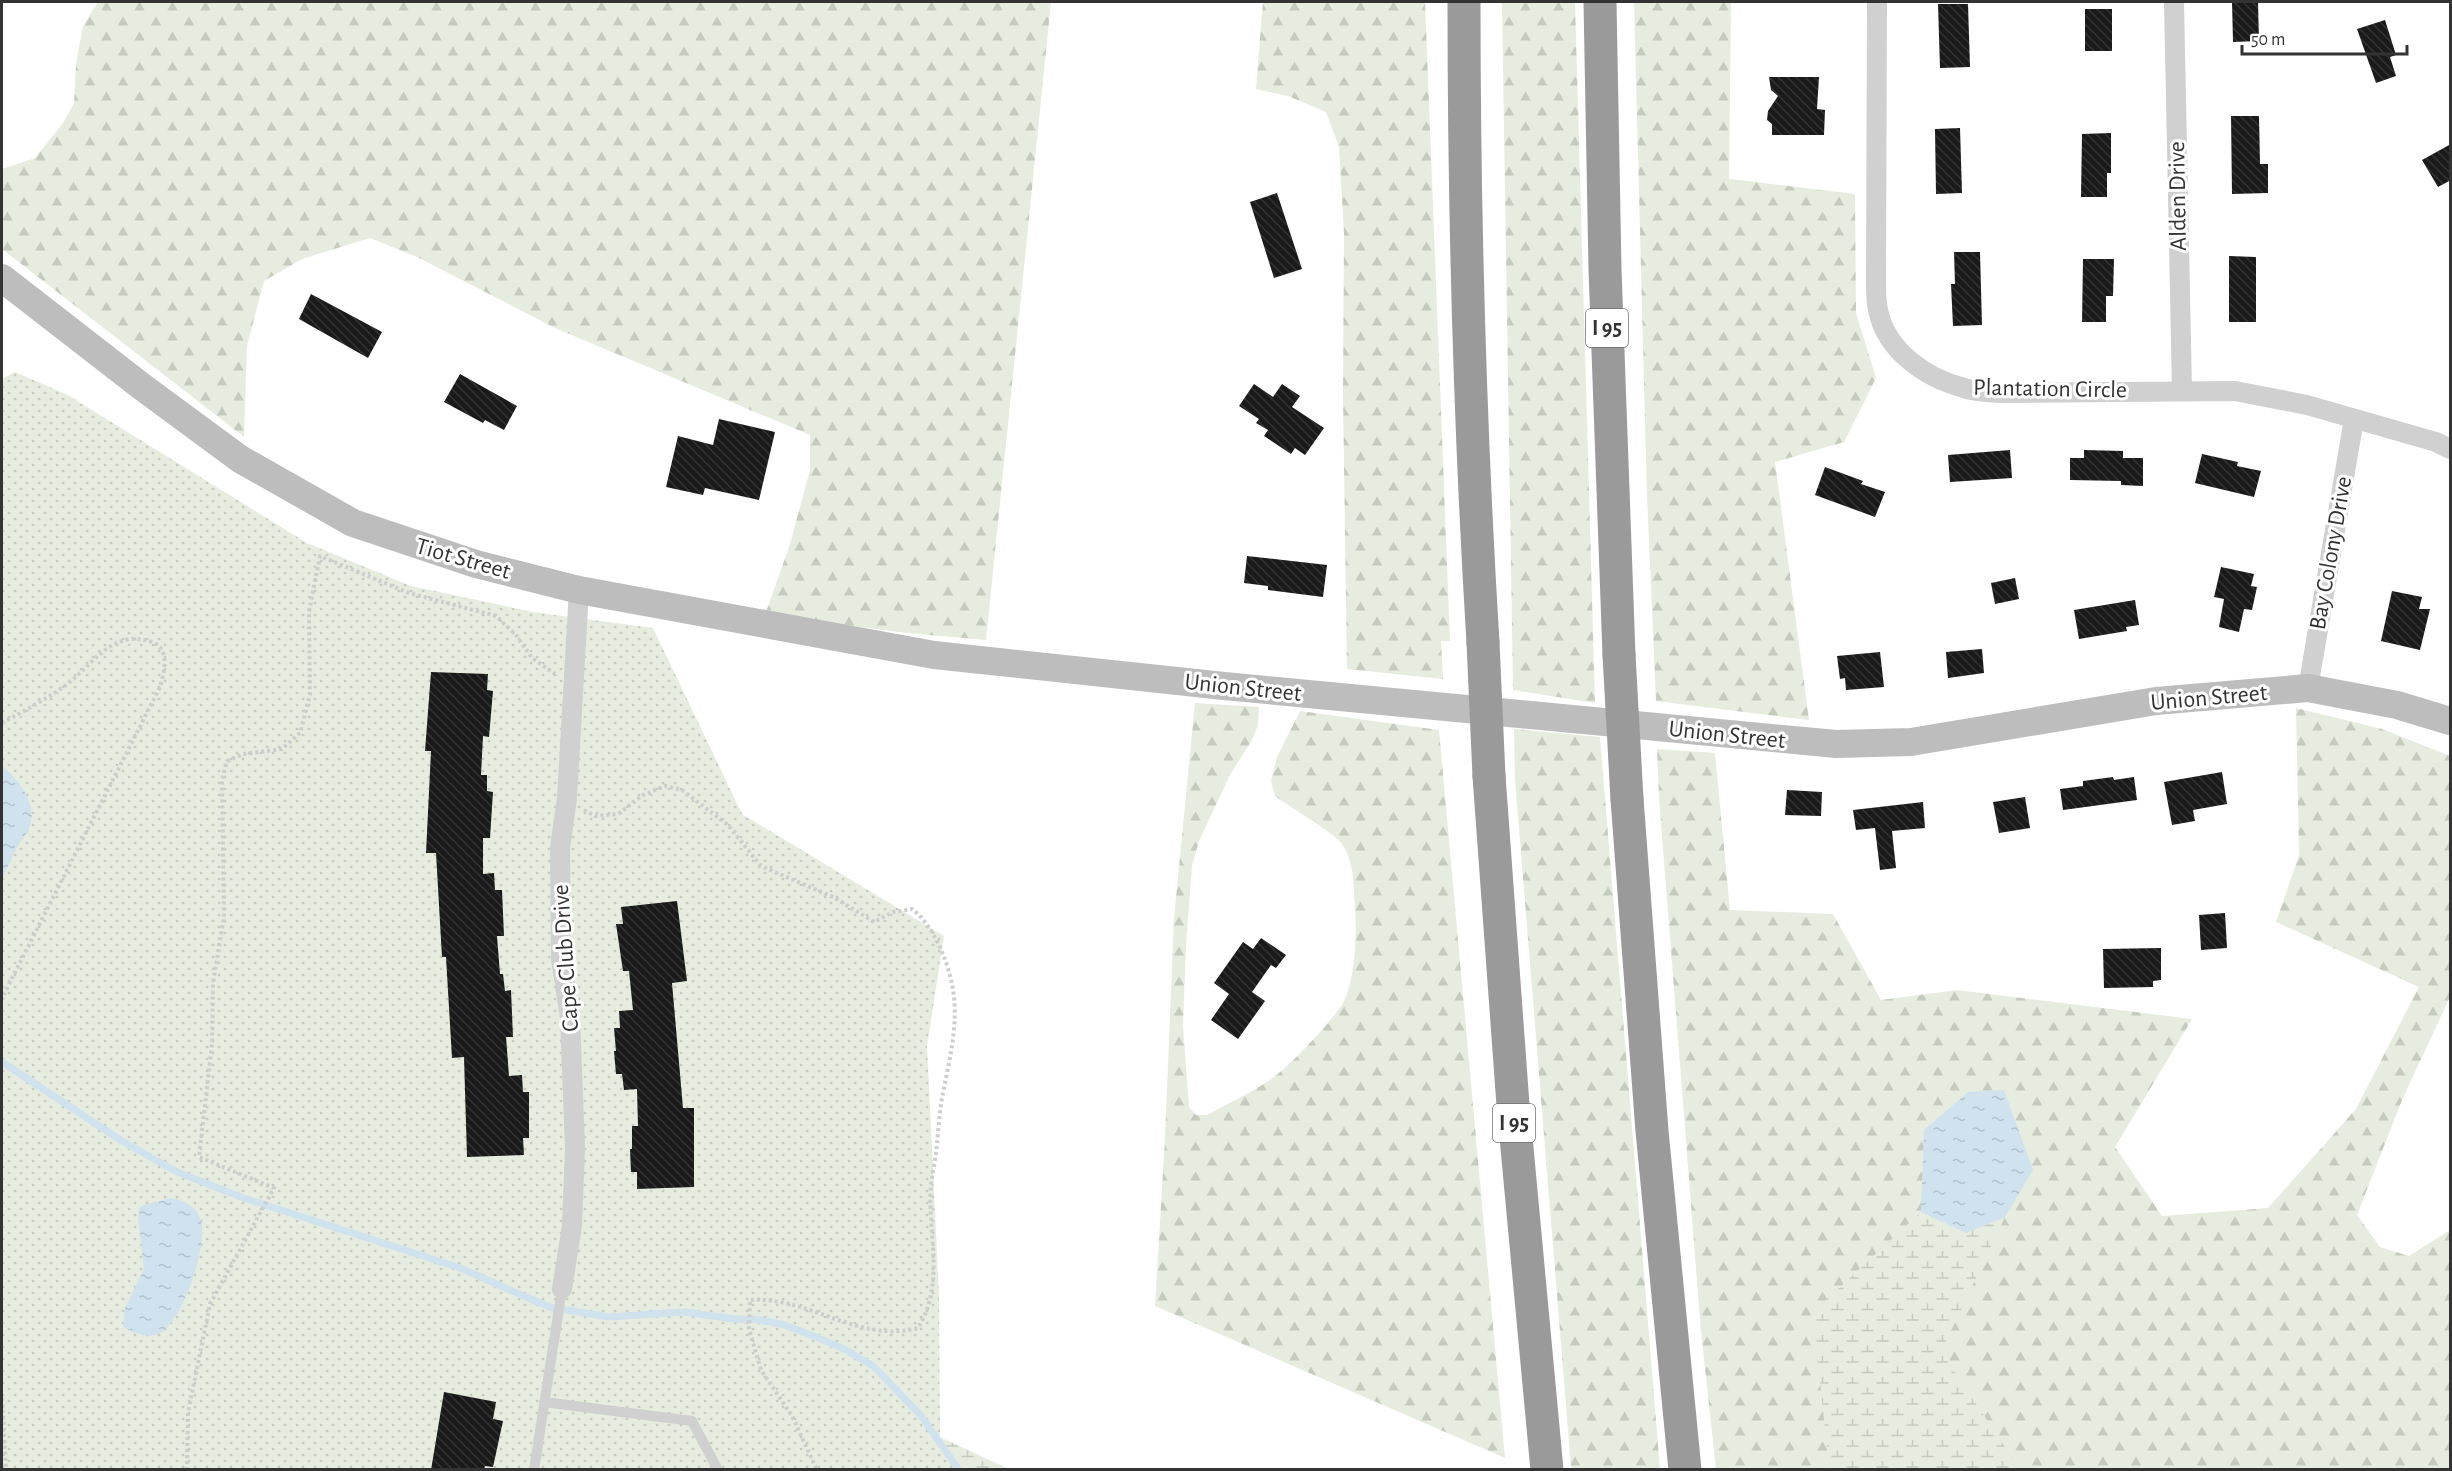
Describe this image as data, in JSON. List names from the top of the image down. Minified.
{"streets":{"highway":["I 95"],"main road":["Tiot Street","Union Street"],"street":["Alden Drive","Plantation Circle","Bay Colony Drive","Cape Club Drive"]},"crossings":[["Alden Drive","Plantation Circle"],["Plantation Circle","Bay Colony Drive"],["Bay Colony Drive","Union Street"],["Tiot Street","Union Street"],["Tiot Street","Cape Club Drive"]],"scale_bar":"50 m"}
